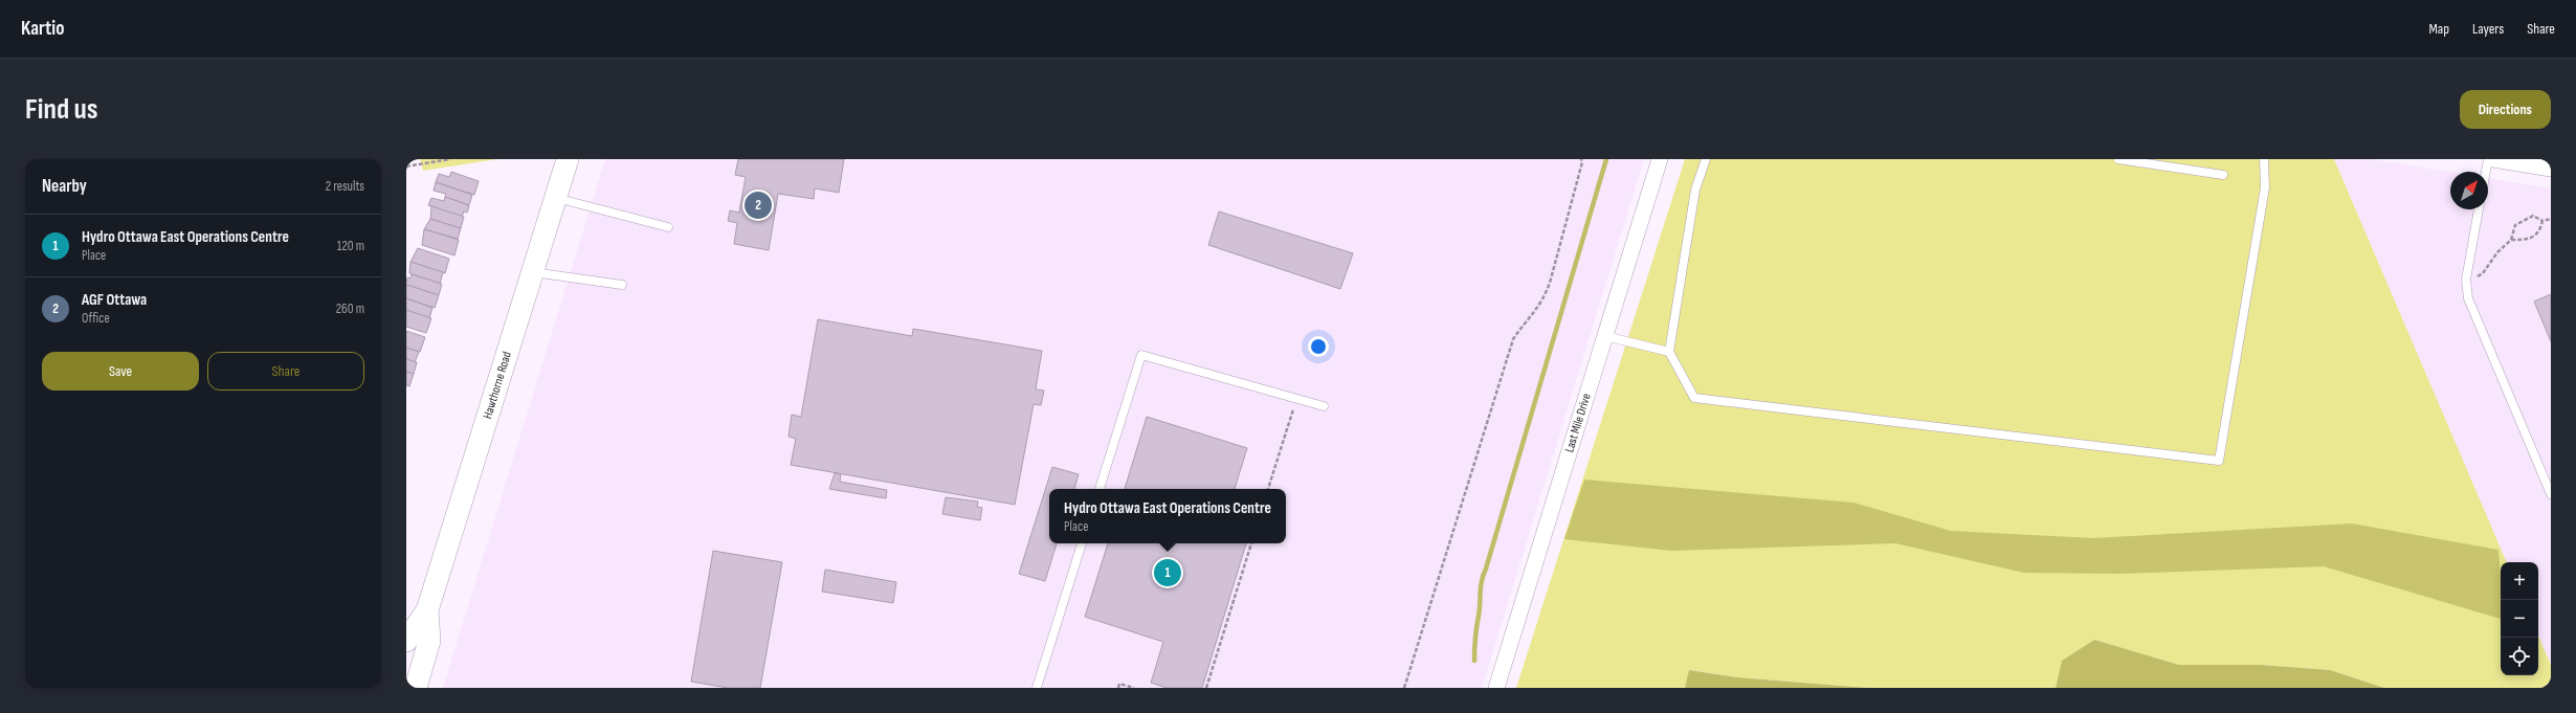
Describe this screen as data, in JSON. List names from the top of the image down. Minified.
{"streets":{"main road":["Hawthorne Road"],"street":["Last Mile Drive"]},"north":"top right","page":{"header":"Kartio","nav":["Map","Layers","Share"],"buttons":["Directions",["Save","Share"]],"title":"Find us","heading":["Nearby","2 results"],"pins":["2","1"],"list":[{"mark":"1","name":"Hydro Ottawa East Operations Centre","note":"Place","value":"120 m"},{"mark":"2","name":"AGF Ottawa","note":"Office","value":"260 m"}],"popup":["Hydro Ottawa East Operations Centre","Place"],"map_buttons":["+","−"]}}
